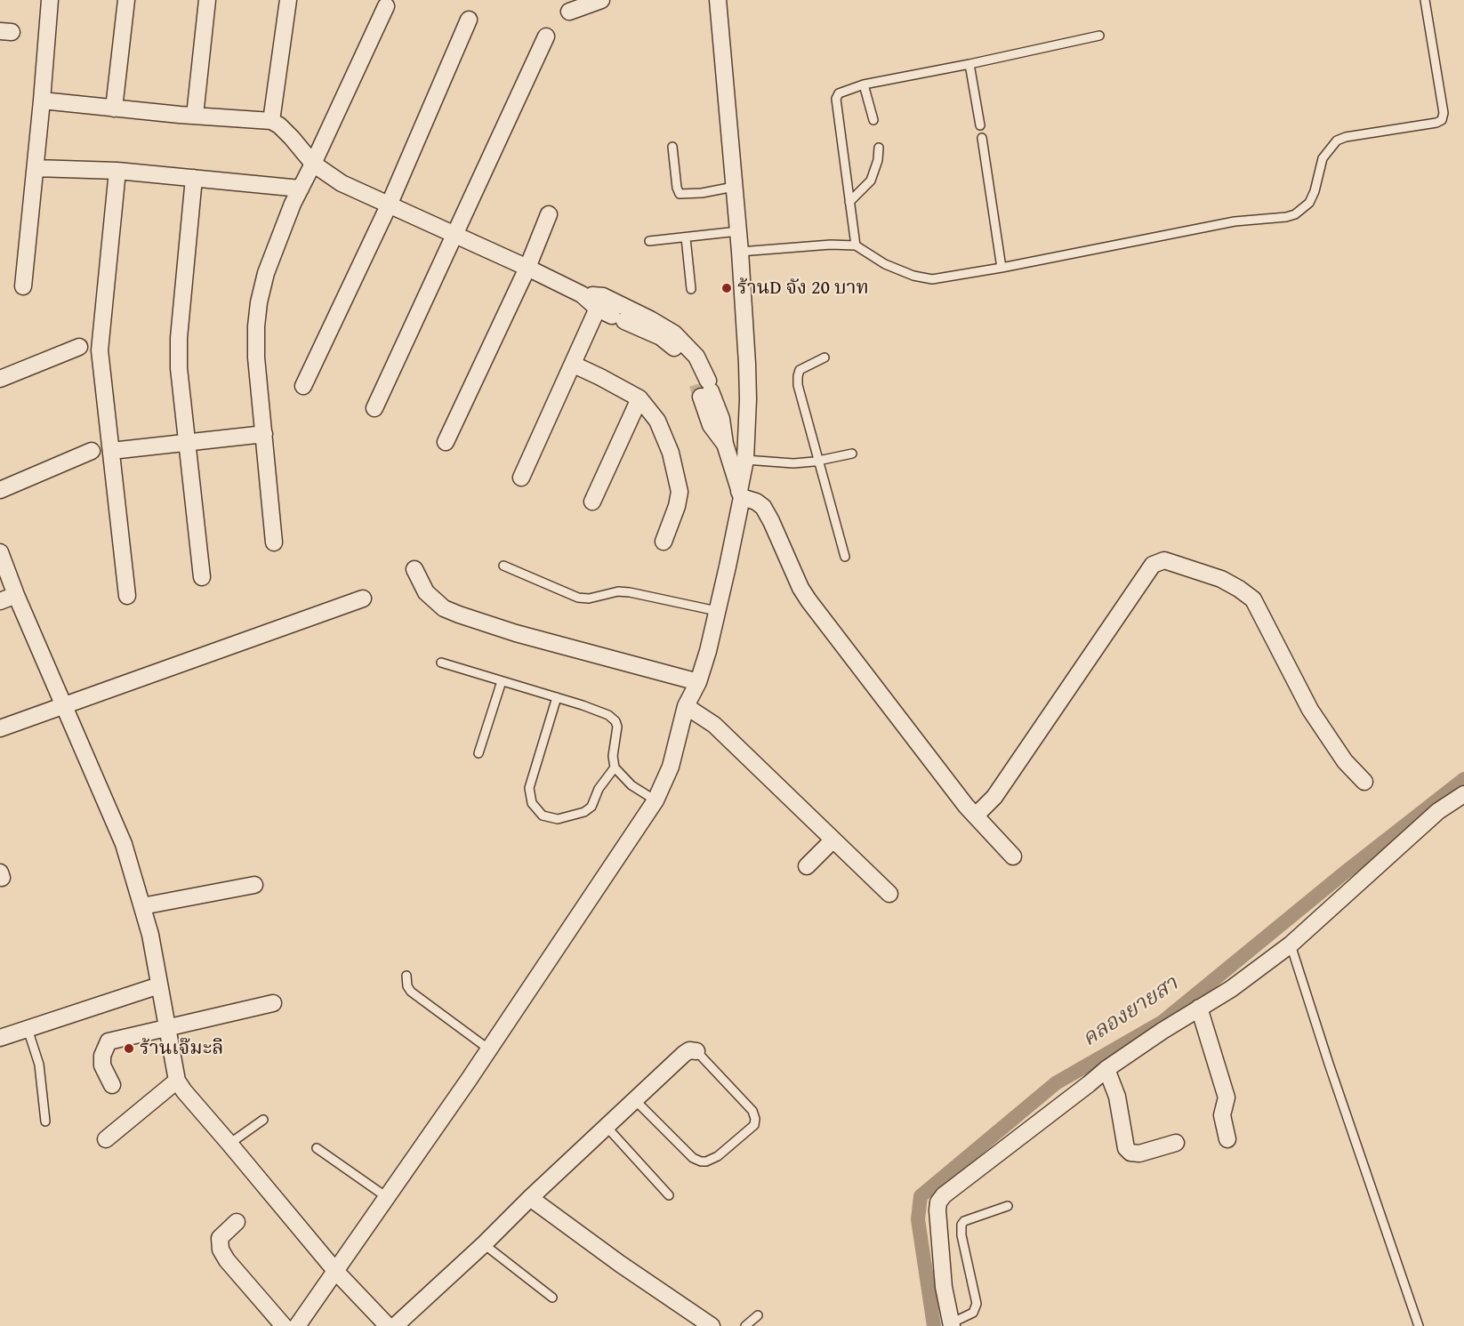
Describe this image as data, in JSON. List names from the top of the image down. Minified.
{"water":["คลองยายสา"],"places":["ร้านD จัง 20 บาท","ร้านเจ๊มะลิ"]}
